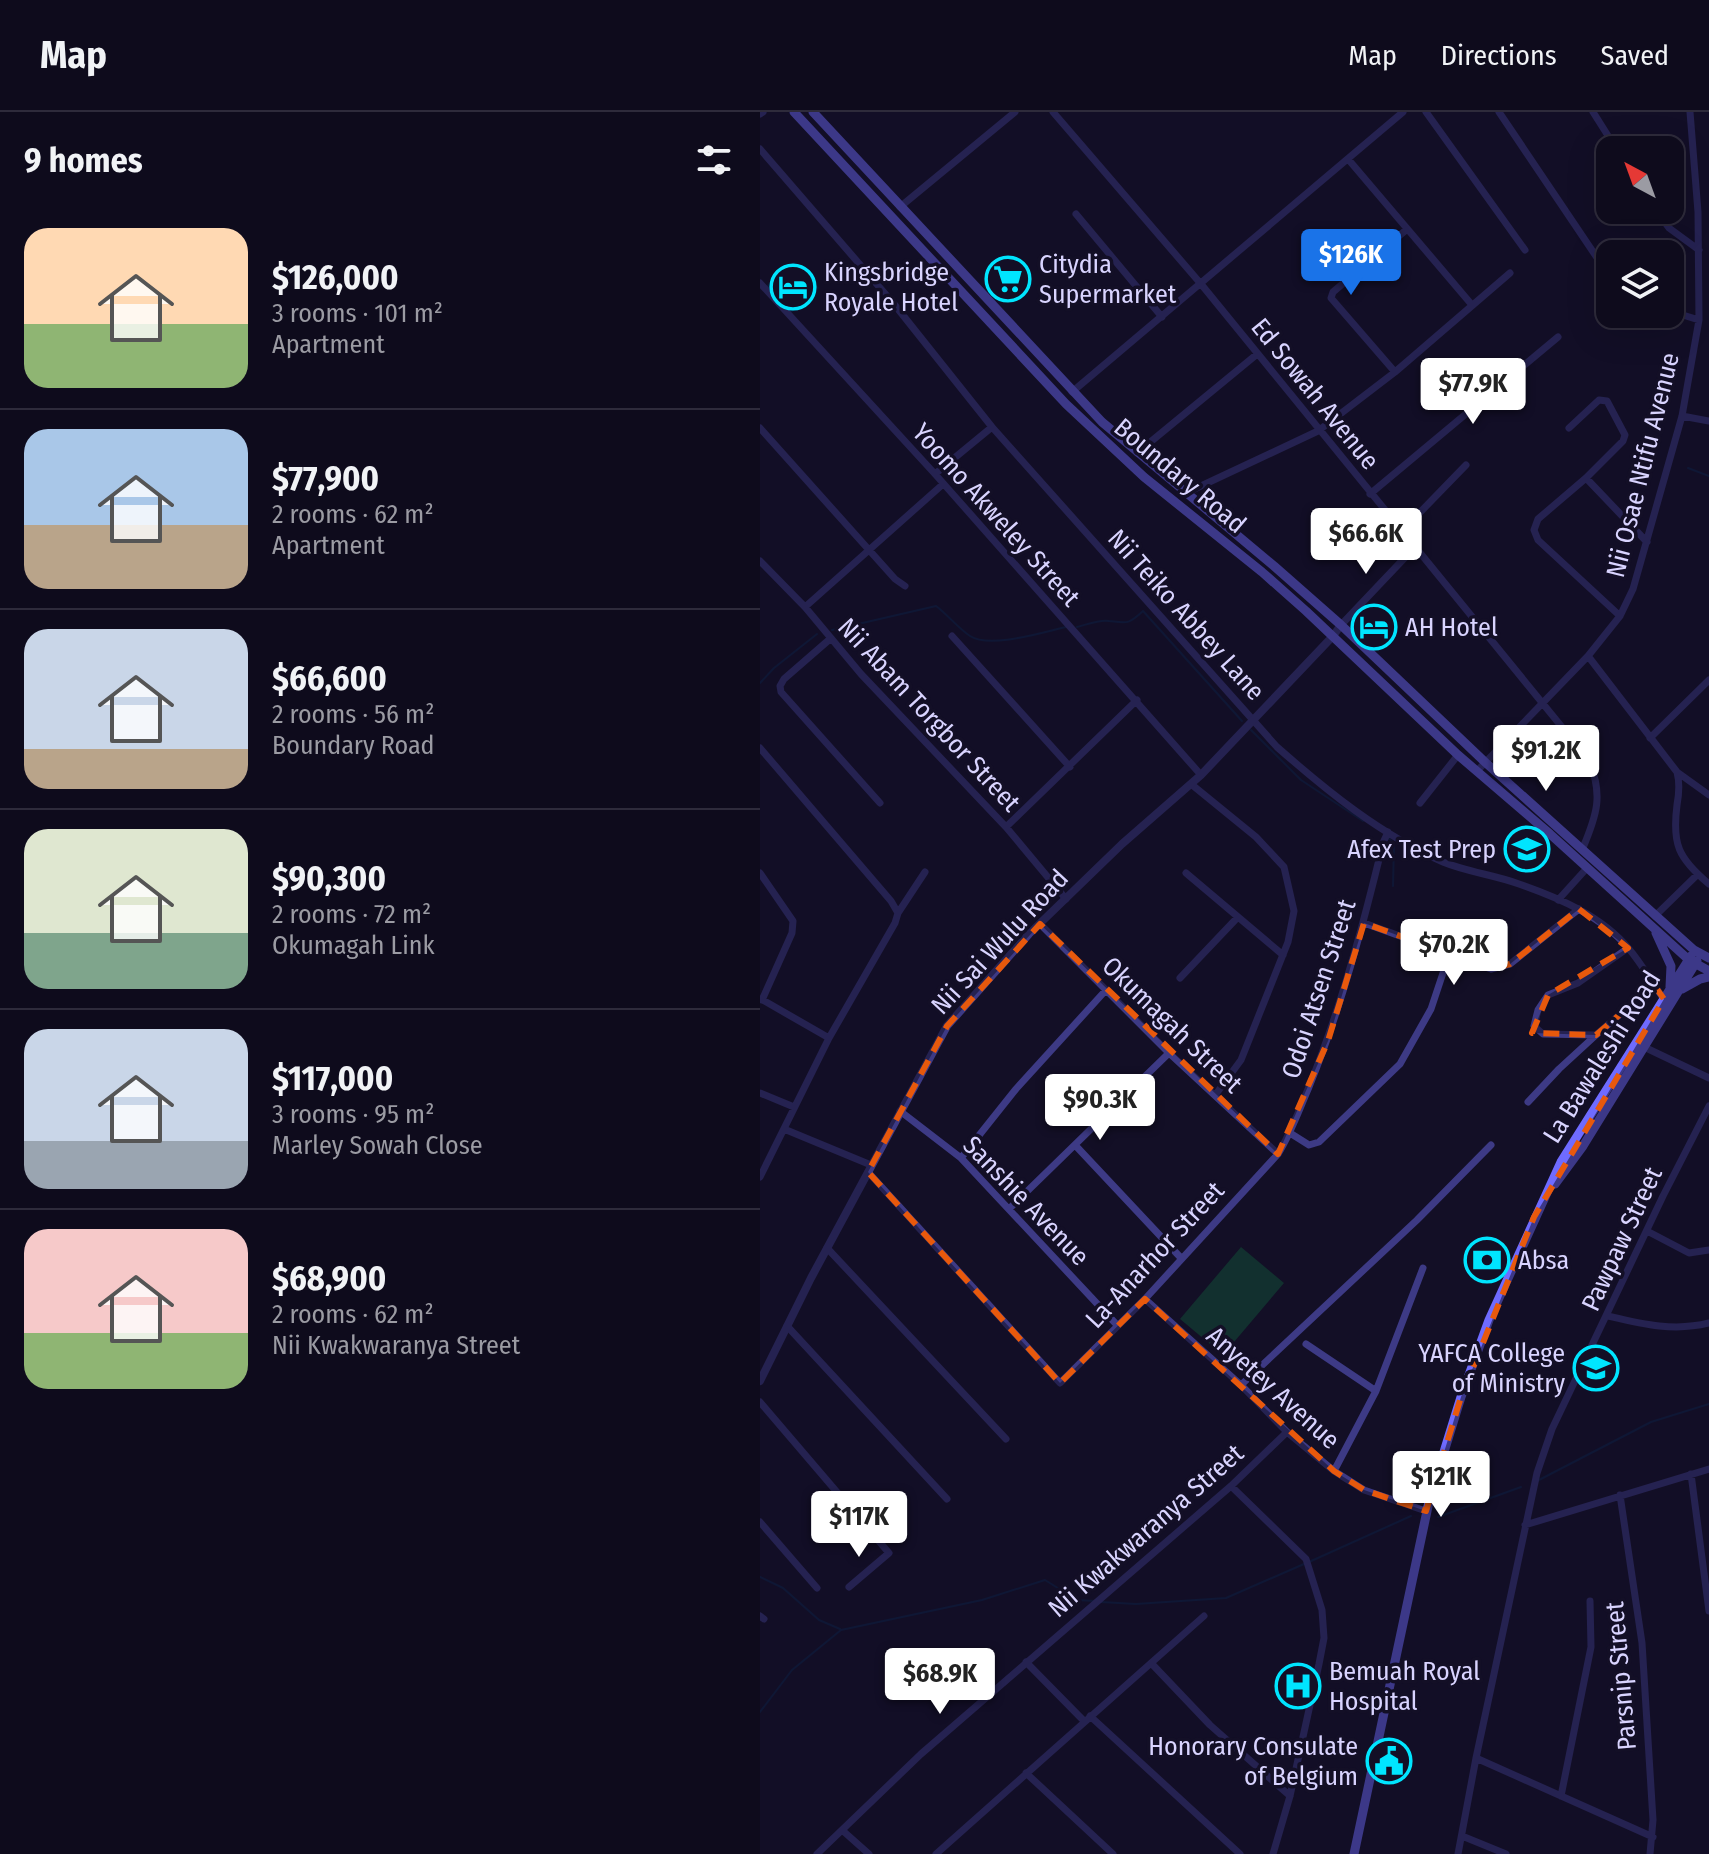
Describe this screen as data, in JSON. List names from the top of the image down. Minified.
{"streets":{"main road":["Boundary Road","La Bawaleshi Road"],"street":["Ed Sowah Avenue","Nii Osae Ntifu Avenue","Yoomo Akweley Street","Nii Teiko Abbey Lane","Nii Abam Torgbor Street","Nii Sai Wulu Road","Odoi Atsen Street","Okumagah Street","Sanshie Avenue","Pawpaw Street","La-Anarhor Street","Anyetey Avenue","Nii Kwakwaranya Street","Parsnip Street"]},"crossings":[["Ed Sowah Avenue","Nii Osae Ntifu Avenue"],["Ed Sowah Avenue","Boundary Road"],["Nii Osae Ntifu Avenue","Boundary Road"],["Boundary Road","Nii Sai Wulu Road"],["Boundary Road","La Bawaleshi Road"],["Yoomo Akweley Street","Nii Sai Wulu Road"],["Nii Teiko Abbey Lane","Nii Sai Wulu Road"],["Nii Teiko Abbey Lane","Odoi Atsen Street"],["Nii Teiko Abbey Lane","La Bawaleshi Road"],["Nii Abam Torgbor Street","Nii Sai Wulu Road"],["Nii Sai Wulu Road","Okumagah Street"],["Nii Sai Wulu Road","Sanshie Avenue"],["Nii Sai Wulu Road","La-Anarhor Street"],["Odoi Atsen Street","Okumagah Street"],["Odoi Atsen Street","La-Anarhor Street"],["Okumagah Street","La-Anarhor Street"],["La Bawaleshi Road","Anyetey Avenue"],["Sanshie Avenue","La-Anarhor Street"],["La-Anarhor Street","Anyetey Avenue"],["Anyetey Avenue","Nii Kwakwaranya Street"]],"places":{"supermarket":["Citydia Supermarket"],"hotel":["Kingsbridge Royale Hotel","AH Hotel"],"school or university":["Afex Test Prep","YAFCA College of Ministry"],"bank":["Absa"],"hospital":["Bemuah Royal Hospital"],"public building":["Honorary Consulate of Belgium"]},"north":"top left","page":{"header":"Map","nav":["Map","Directions","Saved"],"heading":"9 homes","list":[{"name":"$126,000","note":"3 rooms · 101 m² · Apartment"},{"name":"$77,900","note":"2 rooms · 62 m² · Apartment"},{"name":"$66,600","note":"2 rooms · 56 m² · Boundary Road"},{"name":"$90,300","note":"2 rooms · 72 m² · Okumagah Link"},{"name":"$117,000","note":"3 rooms · 95 m² · Marley Sowah Close"},{"name":"$68,900","note":"2 rooms · 62 m² · Nii Kwakwaranya Street"}],"price":["$126K","$77.9K","$66.6K","$91.2K","$70.2K","$90.3K","$121K","$117K","$68.9K"]}}
